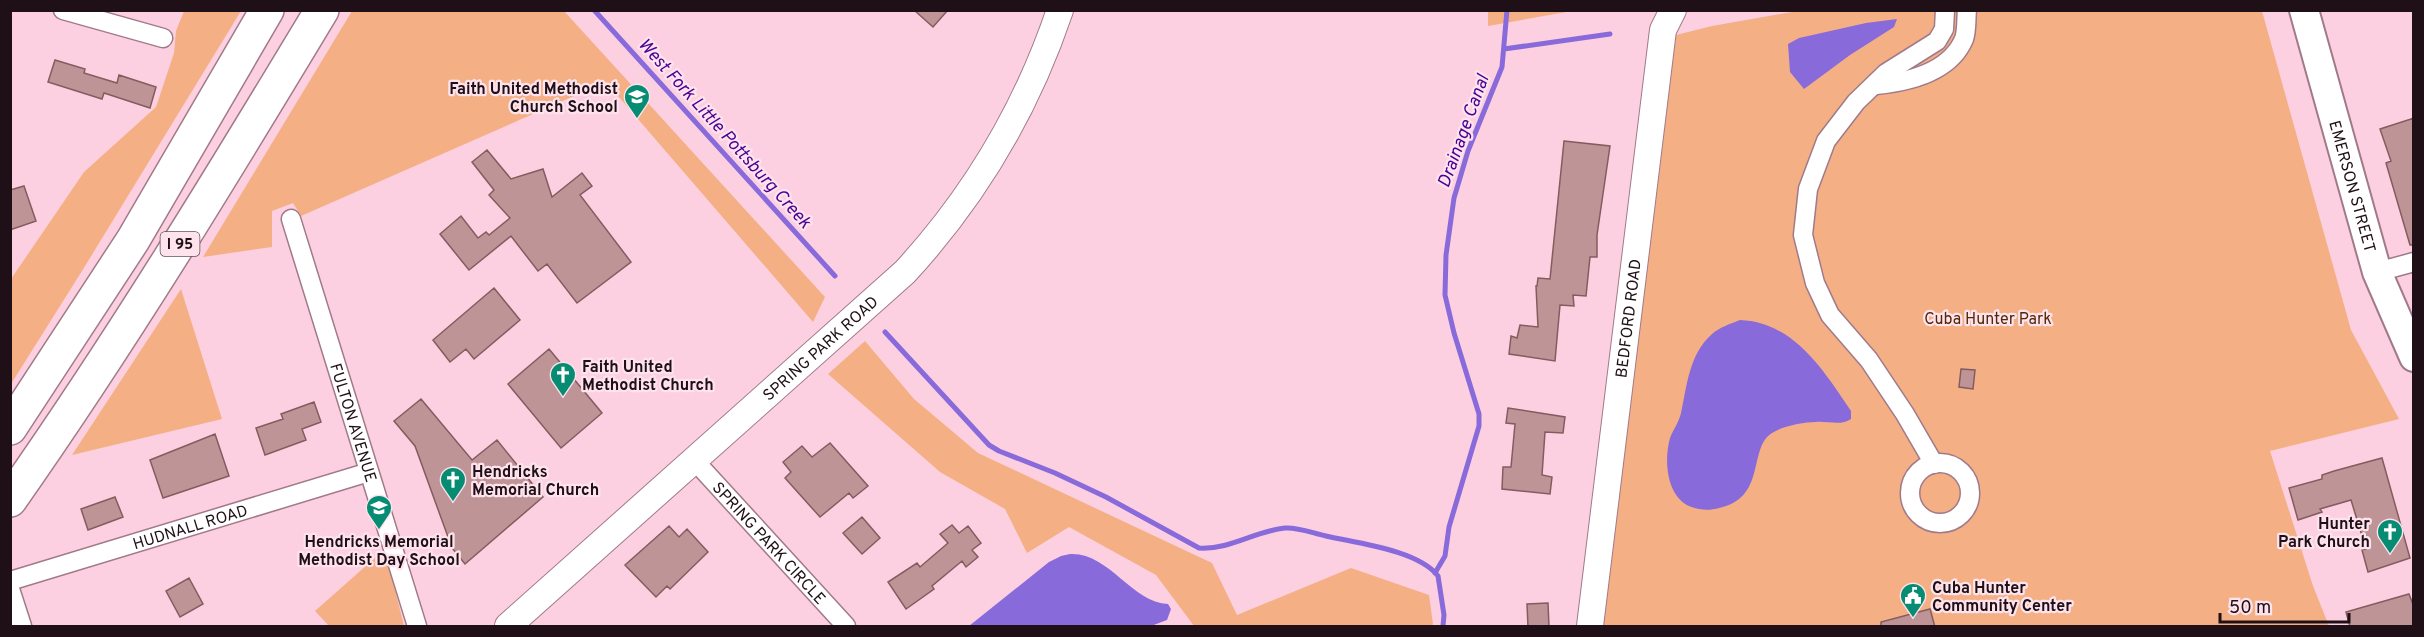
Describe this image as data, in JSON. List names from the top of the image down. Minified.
{"streets":{"highway":["I 95"],"main road":["EMERSON STREET","BEDFORD ROAD","SPRING PARK ROAD"],"street":["FULTON AVENUE","HUDNALL ROAD","SPRING PARK CIRCLE"]},"crossings":[["SPRING PARK ROAD","SPRING PARK CIRCLE"],["FULTON AVENUE","HUDNALL ROAD"]],"water":["Drainage Canal","West Fork Little Pottsburg Creek"],"parks":["Cuba Hunter Park"],"places":{"school or university":["Faith United Methodist Church School","Hendricks Memorial Methodist Day School"],"church":["Faith United Methodist Church","Hendricks Memorial Church","Hunter Park Church"],"public building":["Cuba Hunter Community Center"]},"scale_bar":"50 m"}
